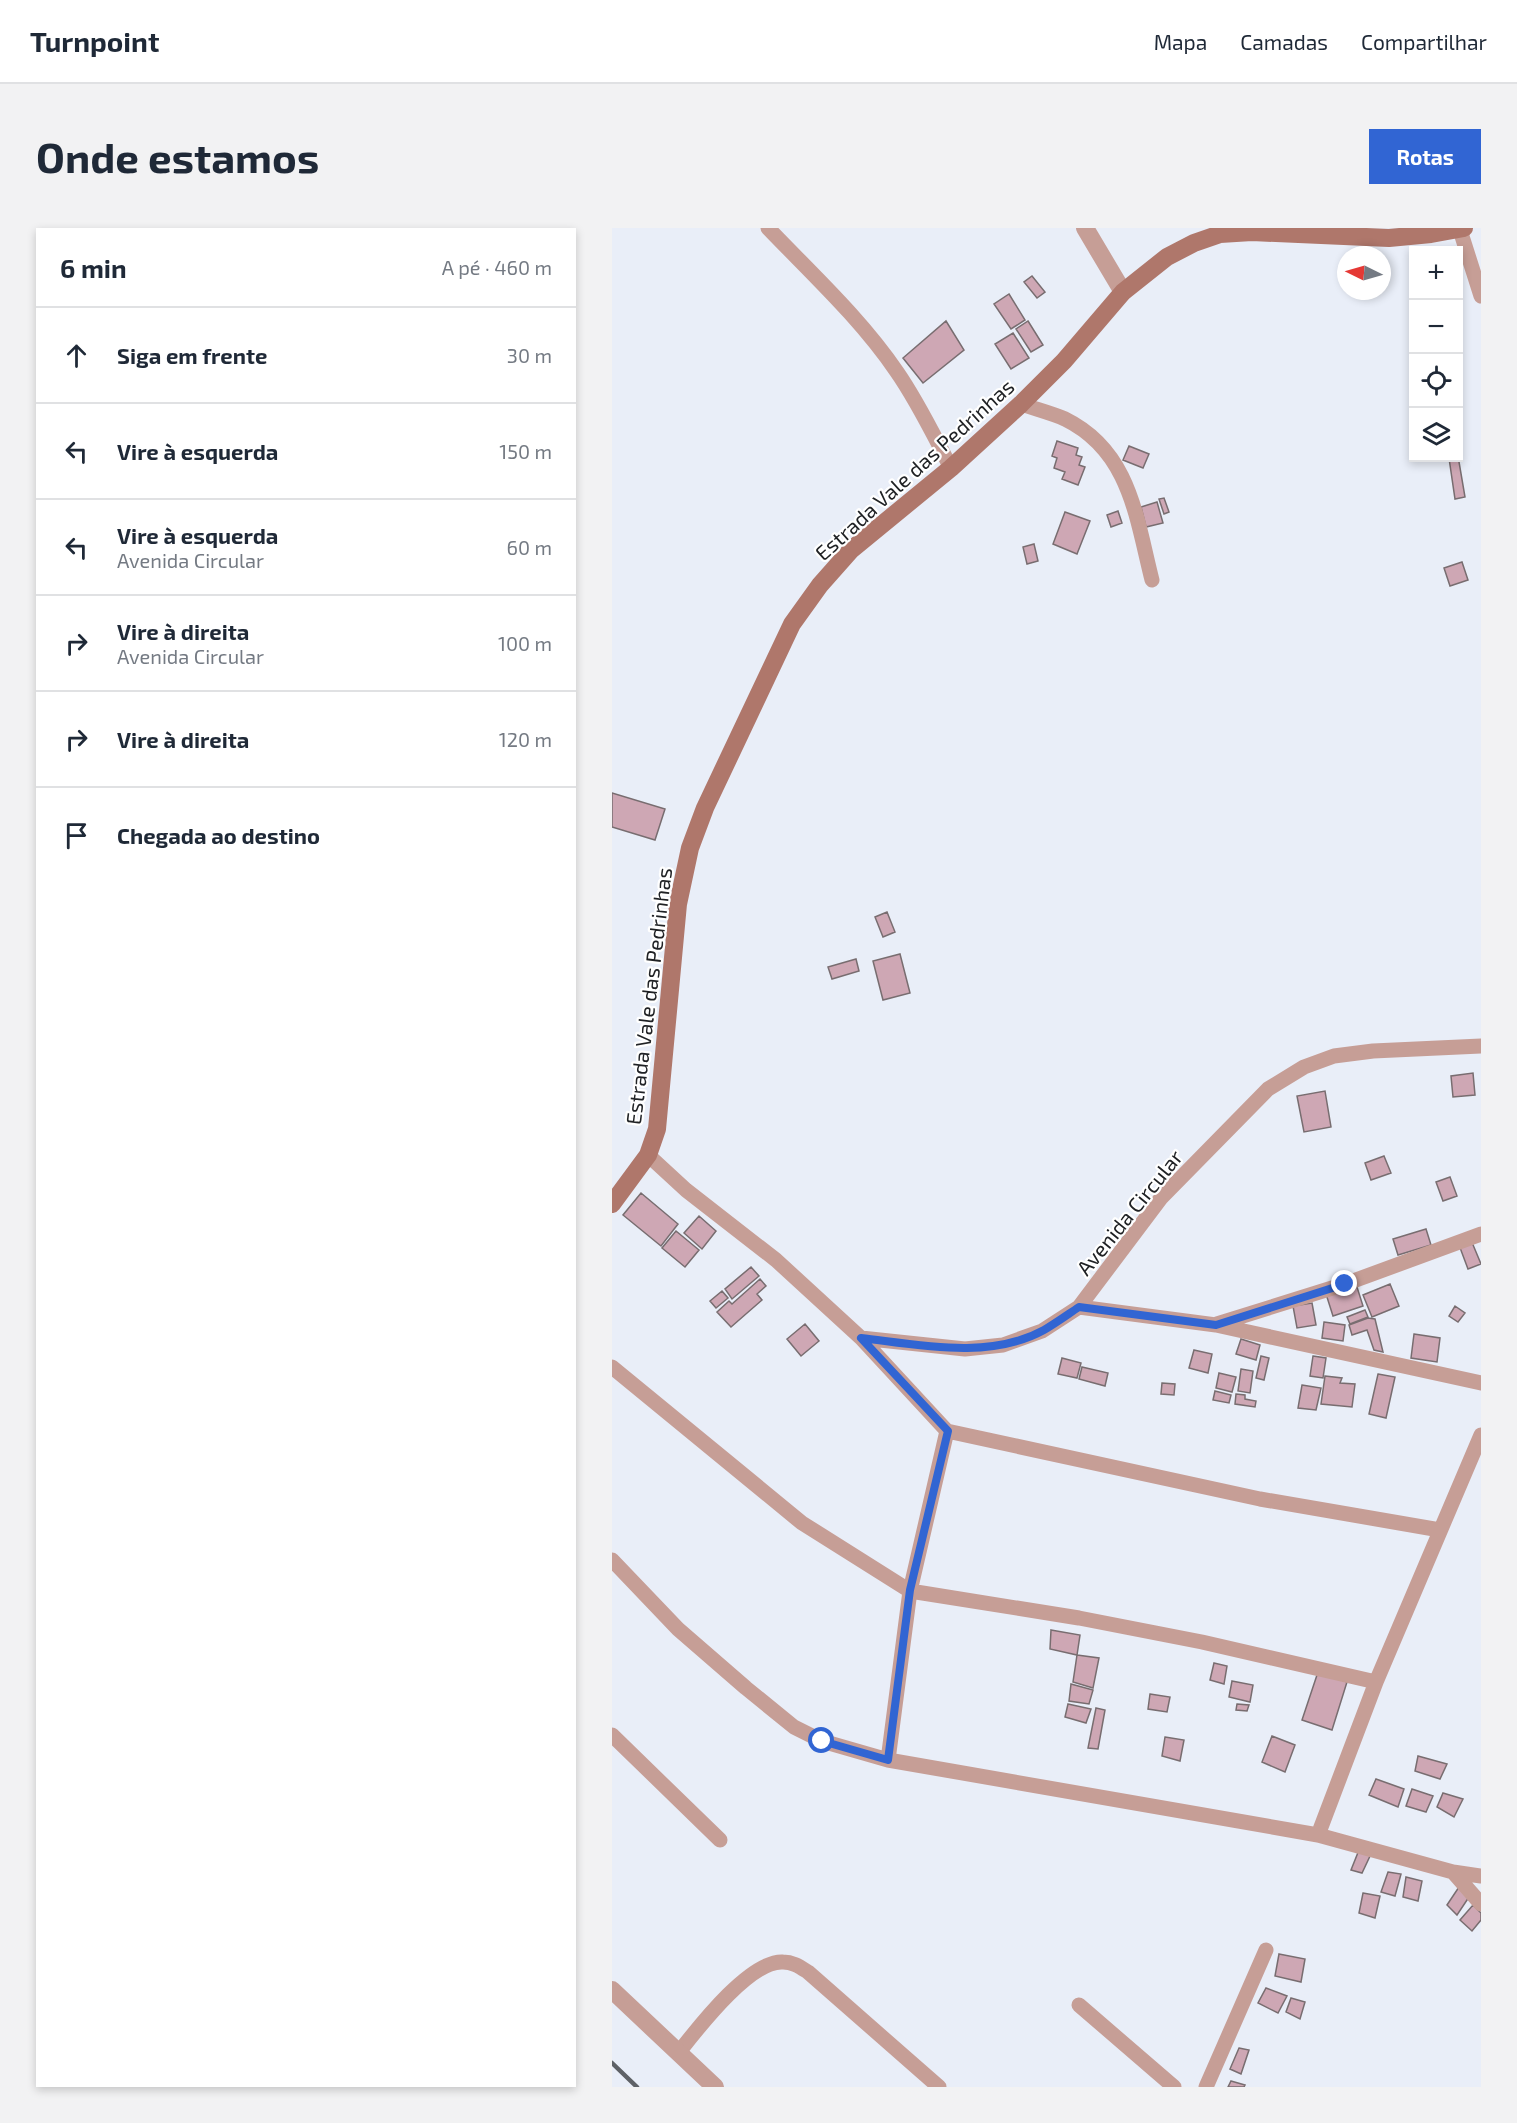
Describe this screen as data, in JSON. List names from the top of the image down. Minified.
{"streets":{"main road":["Estrada Vale das Pedrinhas"],"street":["Avenida Circular"]},"north":"left","page":{"header":"Turnpoint","nav":["Mapa","Camadas","Compartilhar"],"buttons":"Rotas","title":"Onde estamos","heading":["6 min","A pé · 460 m"],"map_buttons":["+","−"],"list":[["Siga em frente","30 m"],["Vire à esquerda","150 m"],["Vire à esquerda","Avenida Circular","60 m"],["Vire à direita","Avenida Circular","100 m"],["Vire à direita","120 m"],"Chegada ao destino"]}}
